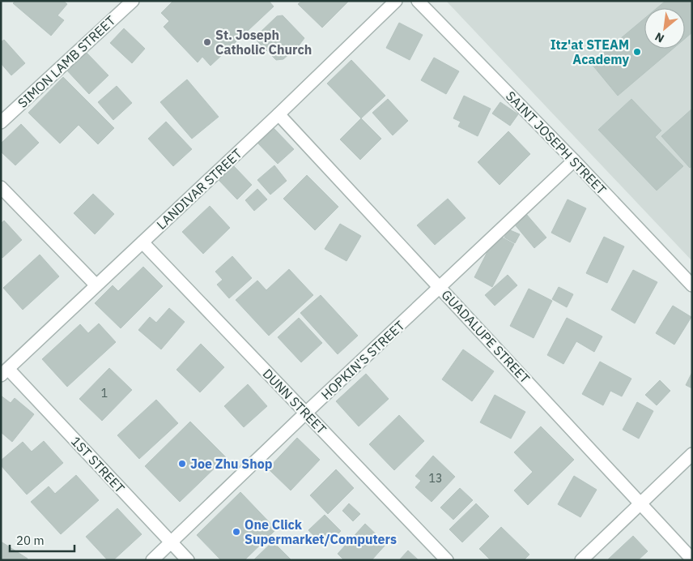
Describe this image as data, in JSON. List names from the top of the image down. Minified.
{"streets":{"street":["SIMON LAMB STREET","SAINT JOSEPH STREET","LANDIVAR STREET","GUADALUPE STREET","HOPKIN'S STREET","DUNN STREET","1ST STREET"]},"crossings":[["SAINT JOSEPH STREET","HOPKIN'S STREET"],["LANDIVAR STREET","GUADALUPE STREET"],["LANDIVAR STREET","DUNN STREET"],["LANDIVAR STREET","1ST STREET"],["GUADALUPE STREET","HOPKIN'S STREET"],["HOPKIN'S STREET","DUNN STREET"],["HOPKIN'S STREET","1ST STREET"]],"places":["St. Joseph Catholic Church","Itz'at STEAM Academy","Joe Zhu Shop","One Click Supermarket/Computers"],"house_numbers":["1","13"],"scale_bar":"20 m","north":"bottom left"}
